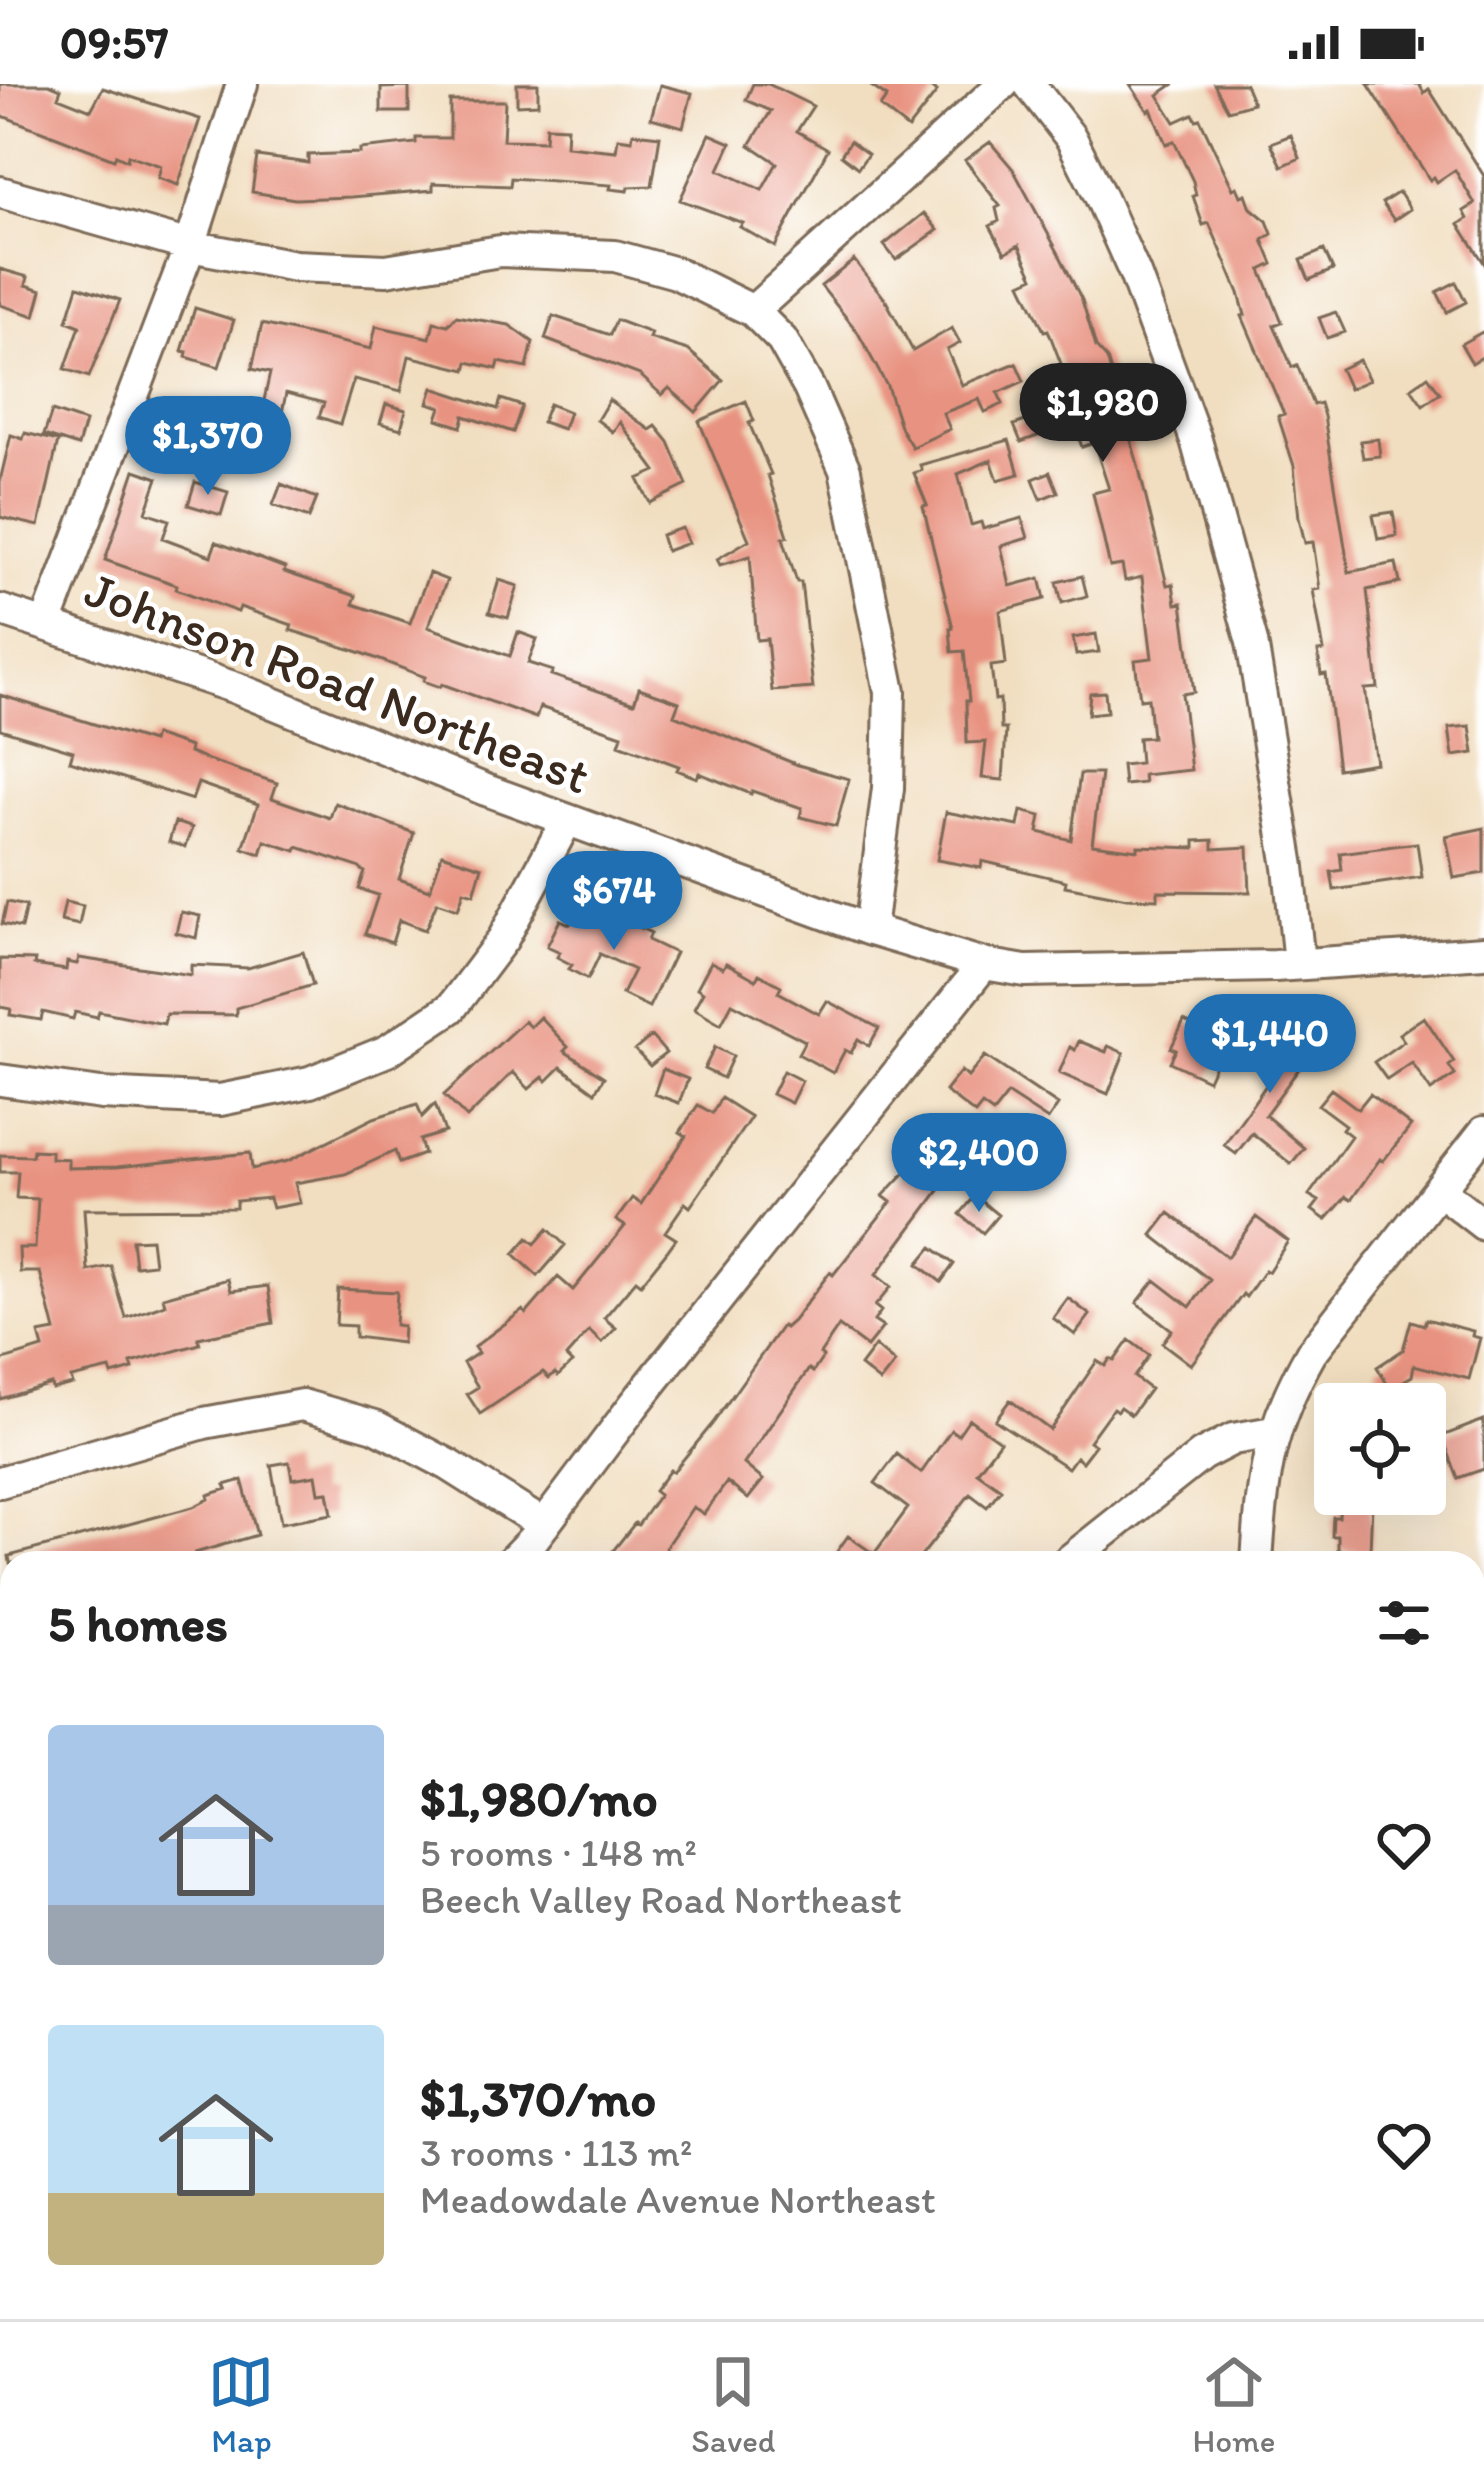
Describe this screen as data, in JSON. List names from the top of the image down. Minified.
{"streets":{"street":["Johnson Road Northeast"]},"page":{"status":"09:57","price":["$1,980","$1,370","$674","$1,440","$2,400"],"heading":"5 homes","list":[{"name":"$1,980/mo","note":"5 rooms · 148 m² · Beech Valley Road Northeast"},{"name":"$1,370/mo","note":"3 rooms · 113 m² · Meadowdale Avenue Northeast"}],"tabs":["Map","Saved","Home"]}}
